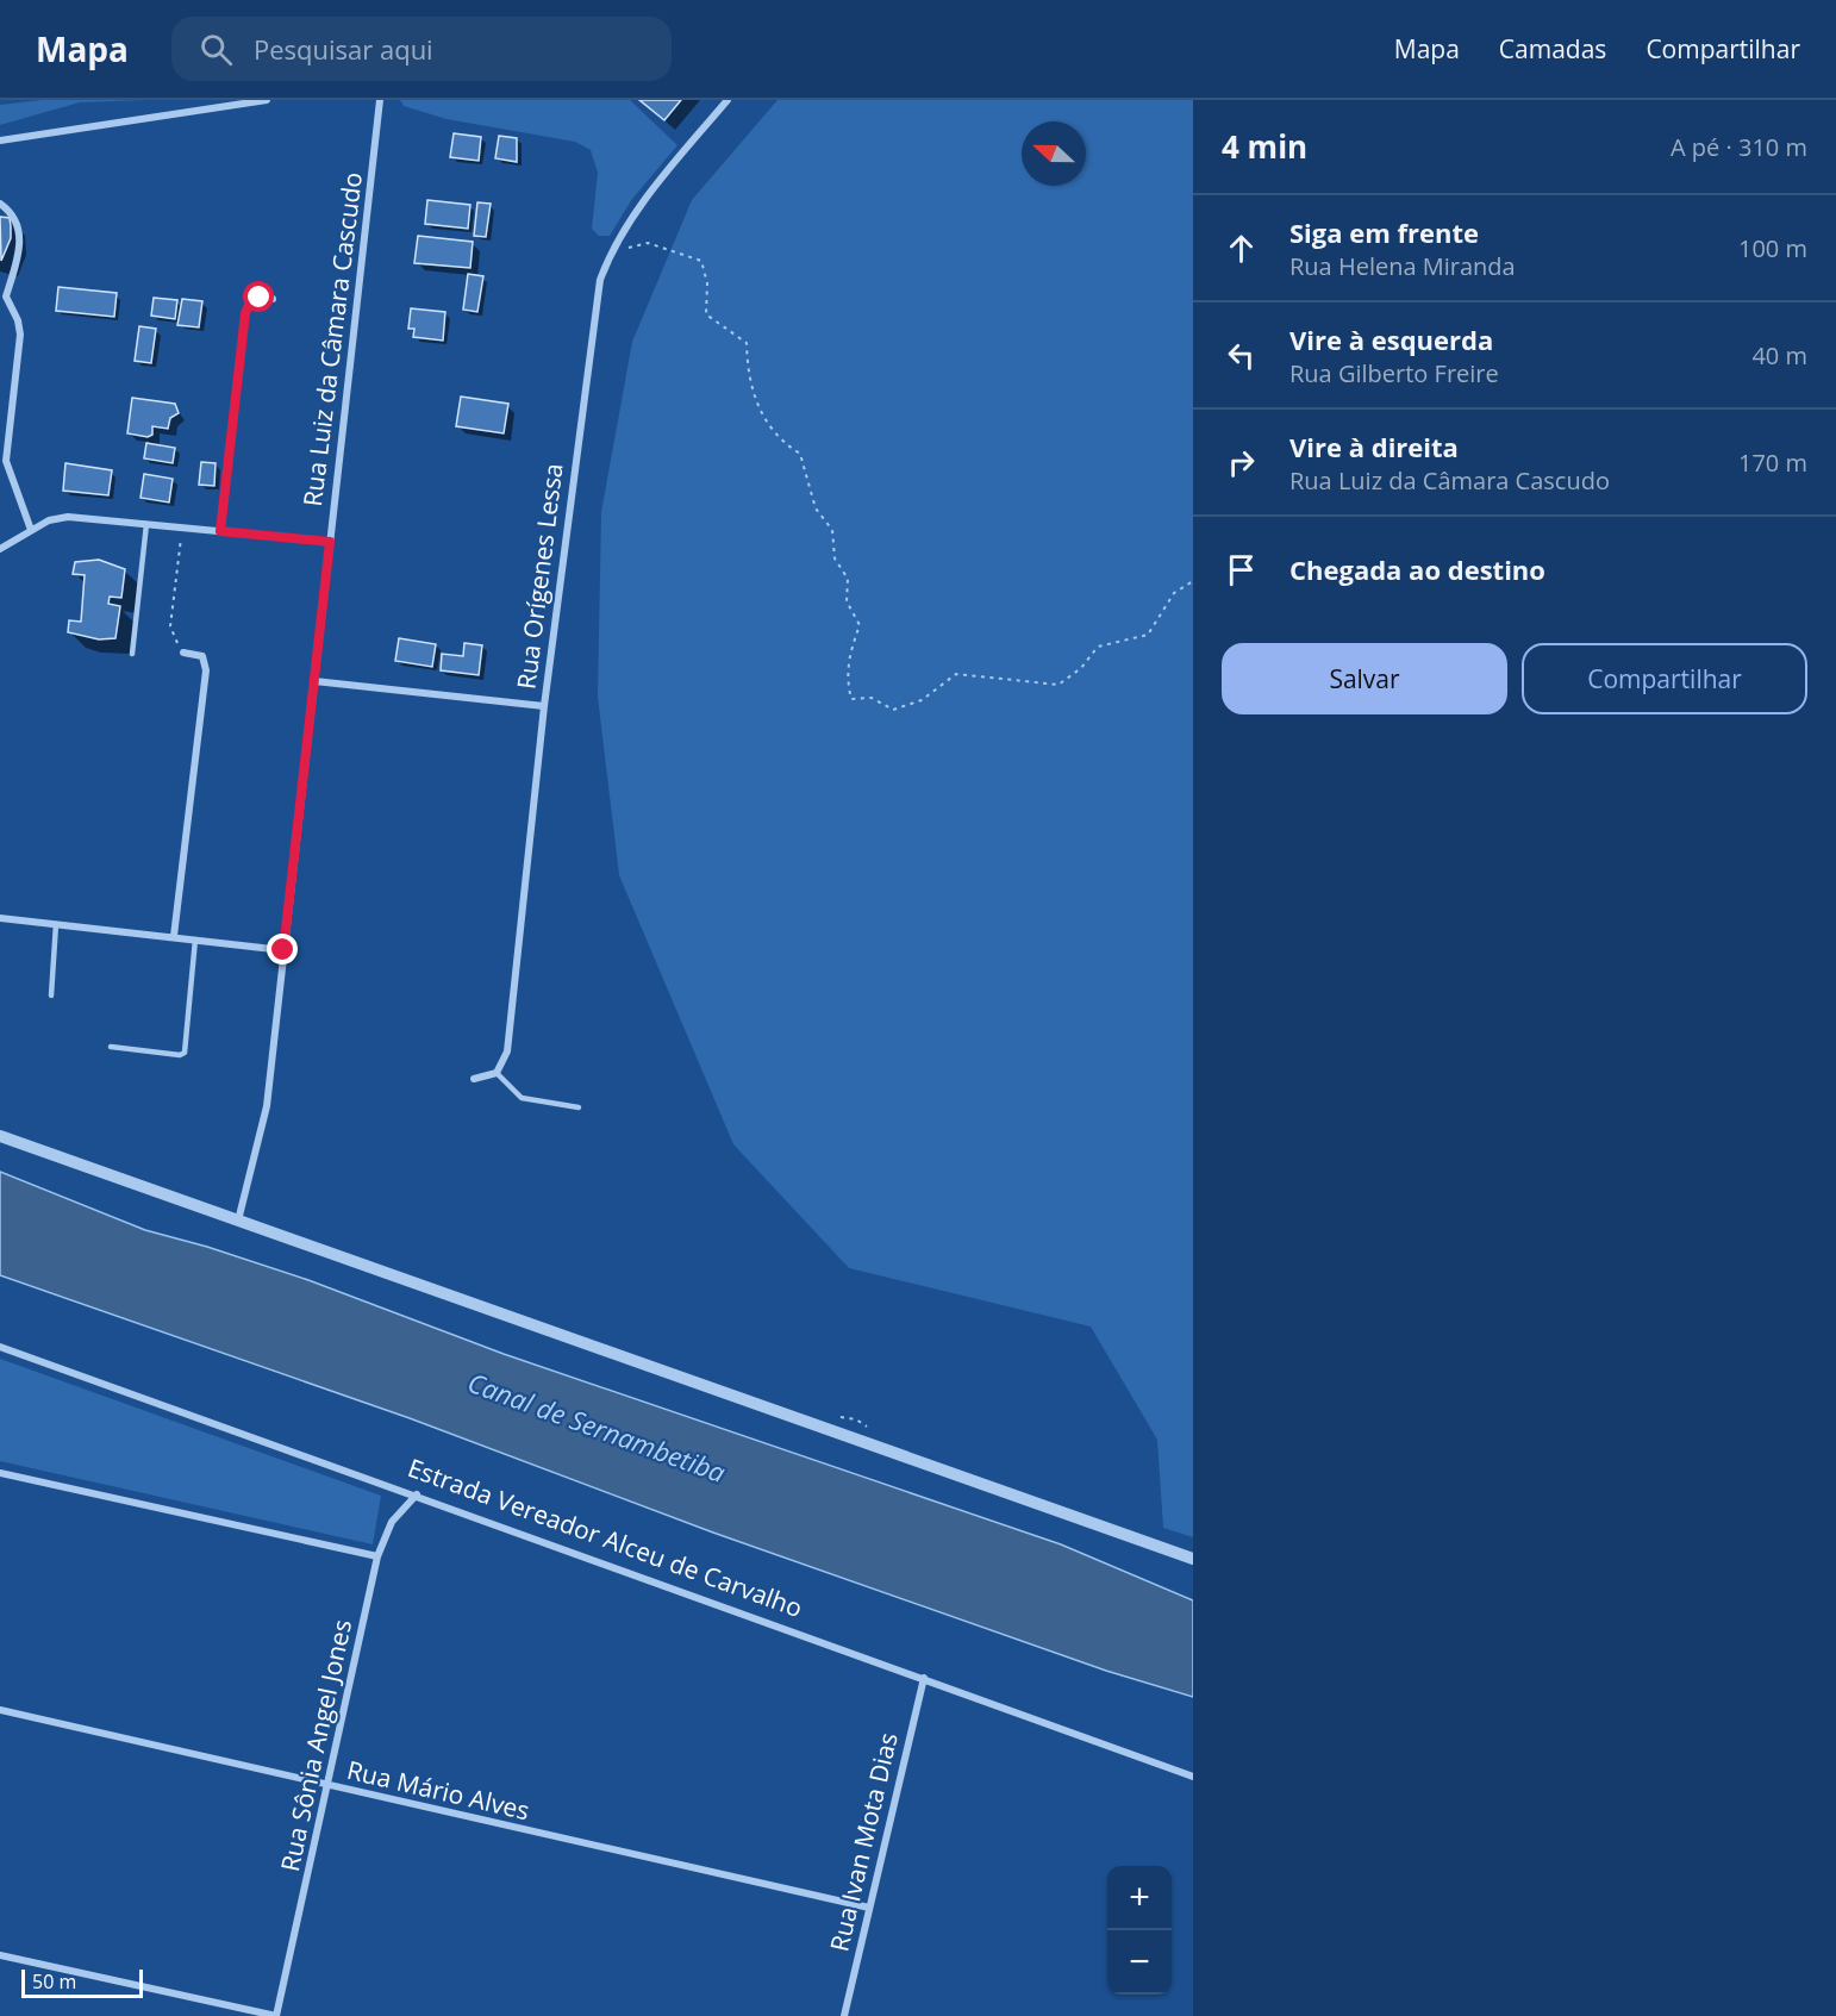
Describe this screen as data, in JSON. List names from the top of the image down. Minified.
{"streets":{"street":["Rua Luiz da Câmara Cascudo","Rua Orígenes Lessa","Estrada Vereador Alceu de Carvalho","Rua Sônia Angel Jones","Rua Mário Alves","Rua Ivan Mota Dias"]},"crossings":[["Estrada Vereador Alceu de Carvalho","Rua Sônia Angel Jones"],["Estrada Vereador Alceu de Carvalho","Rua Ivan Mota Dias"],["Rua Sônia Angel Jones","Rua Mário Alves"],["Rua Mário Alves","Rua Ivan Mota Dias"]],"water":["Canal de Sernambetiba"],"scale_bar":"50 m","north":"left","page":{"header":"Mapa","search":"Pesquisar aqui","nav":["Mapa","Camadas","Compartilhar"],"heading":["4 min","A pé · 310 m"],"list":[["Siga em frente","Rua Helena Miranda","100 m"],["Vire à esquerda","Rua Gilberto Freire","40 m"],["Vire à direita","Rua Luiz da Câmara Cascudo","170 m"],"Chegada ao destino"],"buttons":["Salvar","Compartilhar"],"map_buttons":["+","−"],"scale":"50 m"}}
